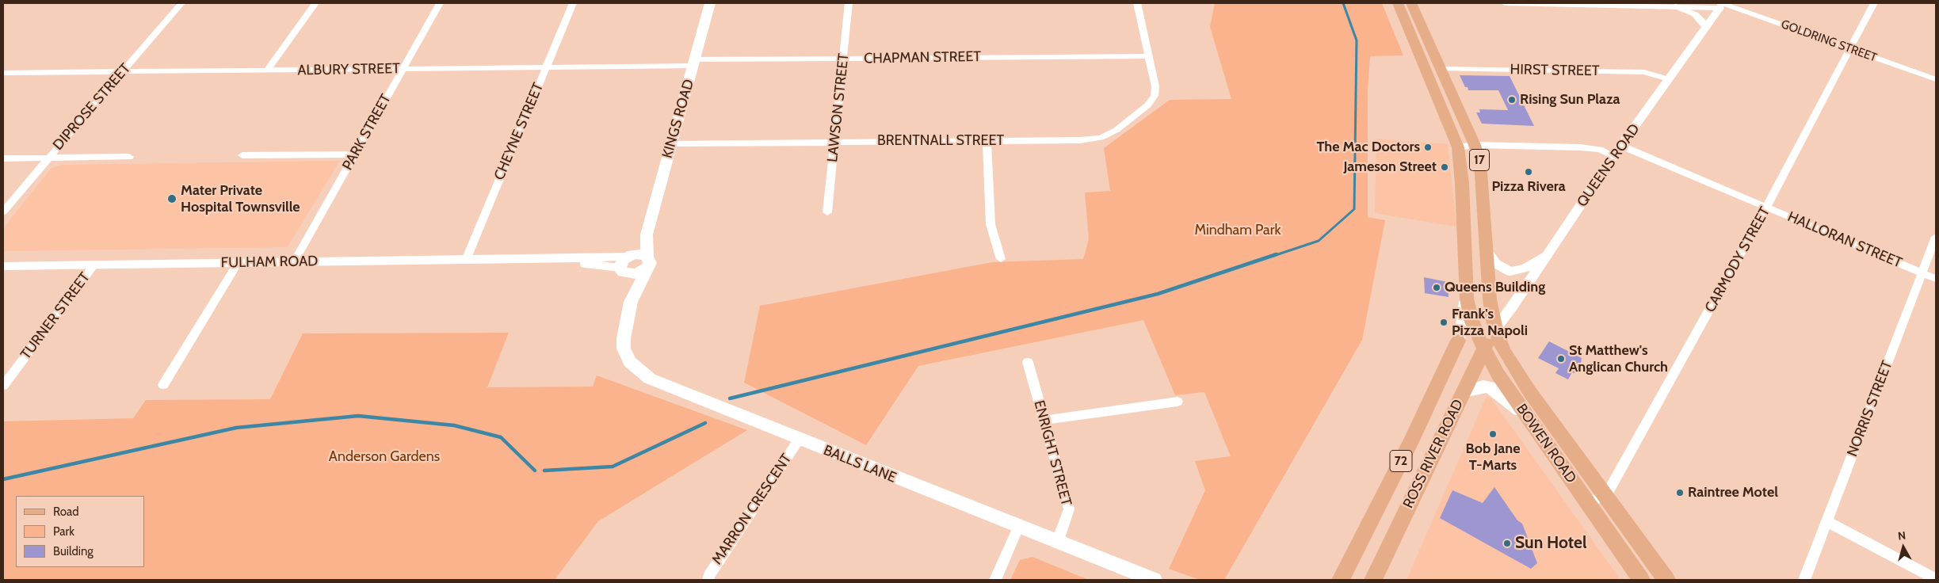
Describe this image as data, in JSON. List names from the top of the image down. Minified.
{"streets":{"main road":["KINGS ROAD","17","BOWEN ROAD","ROSS RIVER ROAD","72","BALLS LANE"],"street":["GOLDRING STREET","CHAPMAN STREET","ALBURY STREET","HIRST STREET","DIPROSE STREET","LAWSON STREET","CHEYNE STREET","PARK STREET","BRENTNALL STREET","QUEENS ROAD","HALLORAN STREET","CARMODY STREET","FULHAM ROAD","TURNER STREET","NORRIS STREET","ENRIGHT STREET","MARRON CRESCENT"]},"crossings":[["GOLDRING STREET","QUEENS ROAD"],["GOLDRING STREET","CARMODY STREET"],["CHAPMAN STREET","ALBURY STREET"],["CHAPMAN STREET","LAWSON STREET"],["CHAPMAN STREET","KINGS ROAD"],["CHAPMAN STREET","BRENTNALL STREET"],["ALBURY STREET","DIPROSE STREET"],["ALBURY STREET","KINGS ROAD"],["ALBURY STREET","CHEYNE STREET"],["ALBURY STREET","PARK STREET"],["HIRST STREET","17"],["HIRST STREET","QUEENS ROAD"],["LAWSON STREET","BRENTNALL STREET"],["KINGS ROAD","BRENTNALL STREET"],["KINGS ROAD","FULHAM ROAD"],["KINGS ROAD","BALLS LANE"],["CHEYNE STREET","FULHAM ROAD"],["PARK STREET","FULHAM ROAD"],["17","QUEENS ROAD"],["17","BOWEN ROAD"],["17","ROSS RIVER ROAD"],["QUEENS ROAD","HALLORAN STREET"],["QUEENS ROAD","BOWEN ROAD"],["QUEENS ROAD","ROSS RIVER ROAD"],["HALLORAN STREET","CARMODY STREET"],["HALLORAN STREET","NORRIS STREET"],["CARMODY STREET","BOWEN ROAD"],["FULHAM ROAD","TURNER STREET"],["FULHAM ROAD","BALLS LANE"],["BOWEN ROAD","ROSS RIVER ROAD"],["ENRIGHT STREET","BALLS LANE"],["BALLS LANE","MARRON CRESCENT"]],"parks":["Mindham Park","Anderson Gardens"],"places":["Rising Sun Plaza","The Mac Doctors","Jameson Street","Pizza Rivera","Mater Private Hospital Townsville","Queens Building","Frank's Pizza Napoli","St Matthew's Anglican Church","Bob Jane T-Marts","Raintree Motel","Sun Hotel"],"legend":["Road","Park","Building"],"north":"top"}
